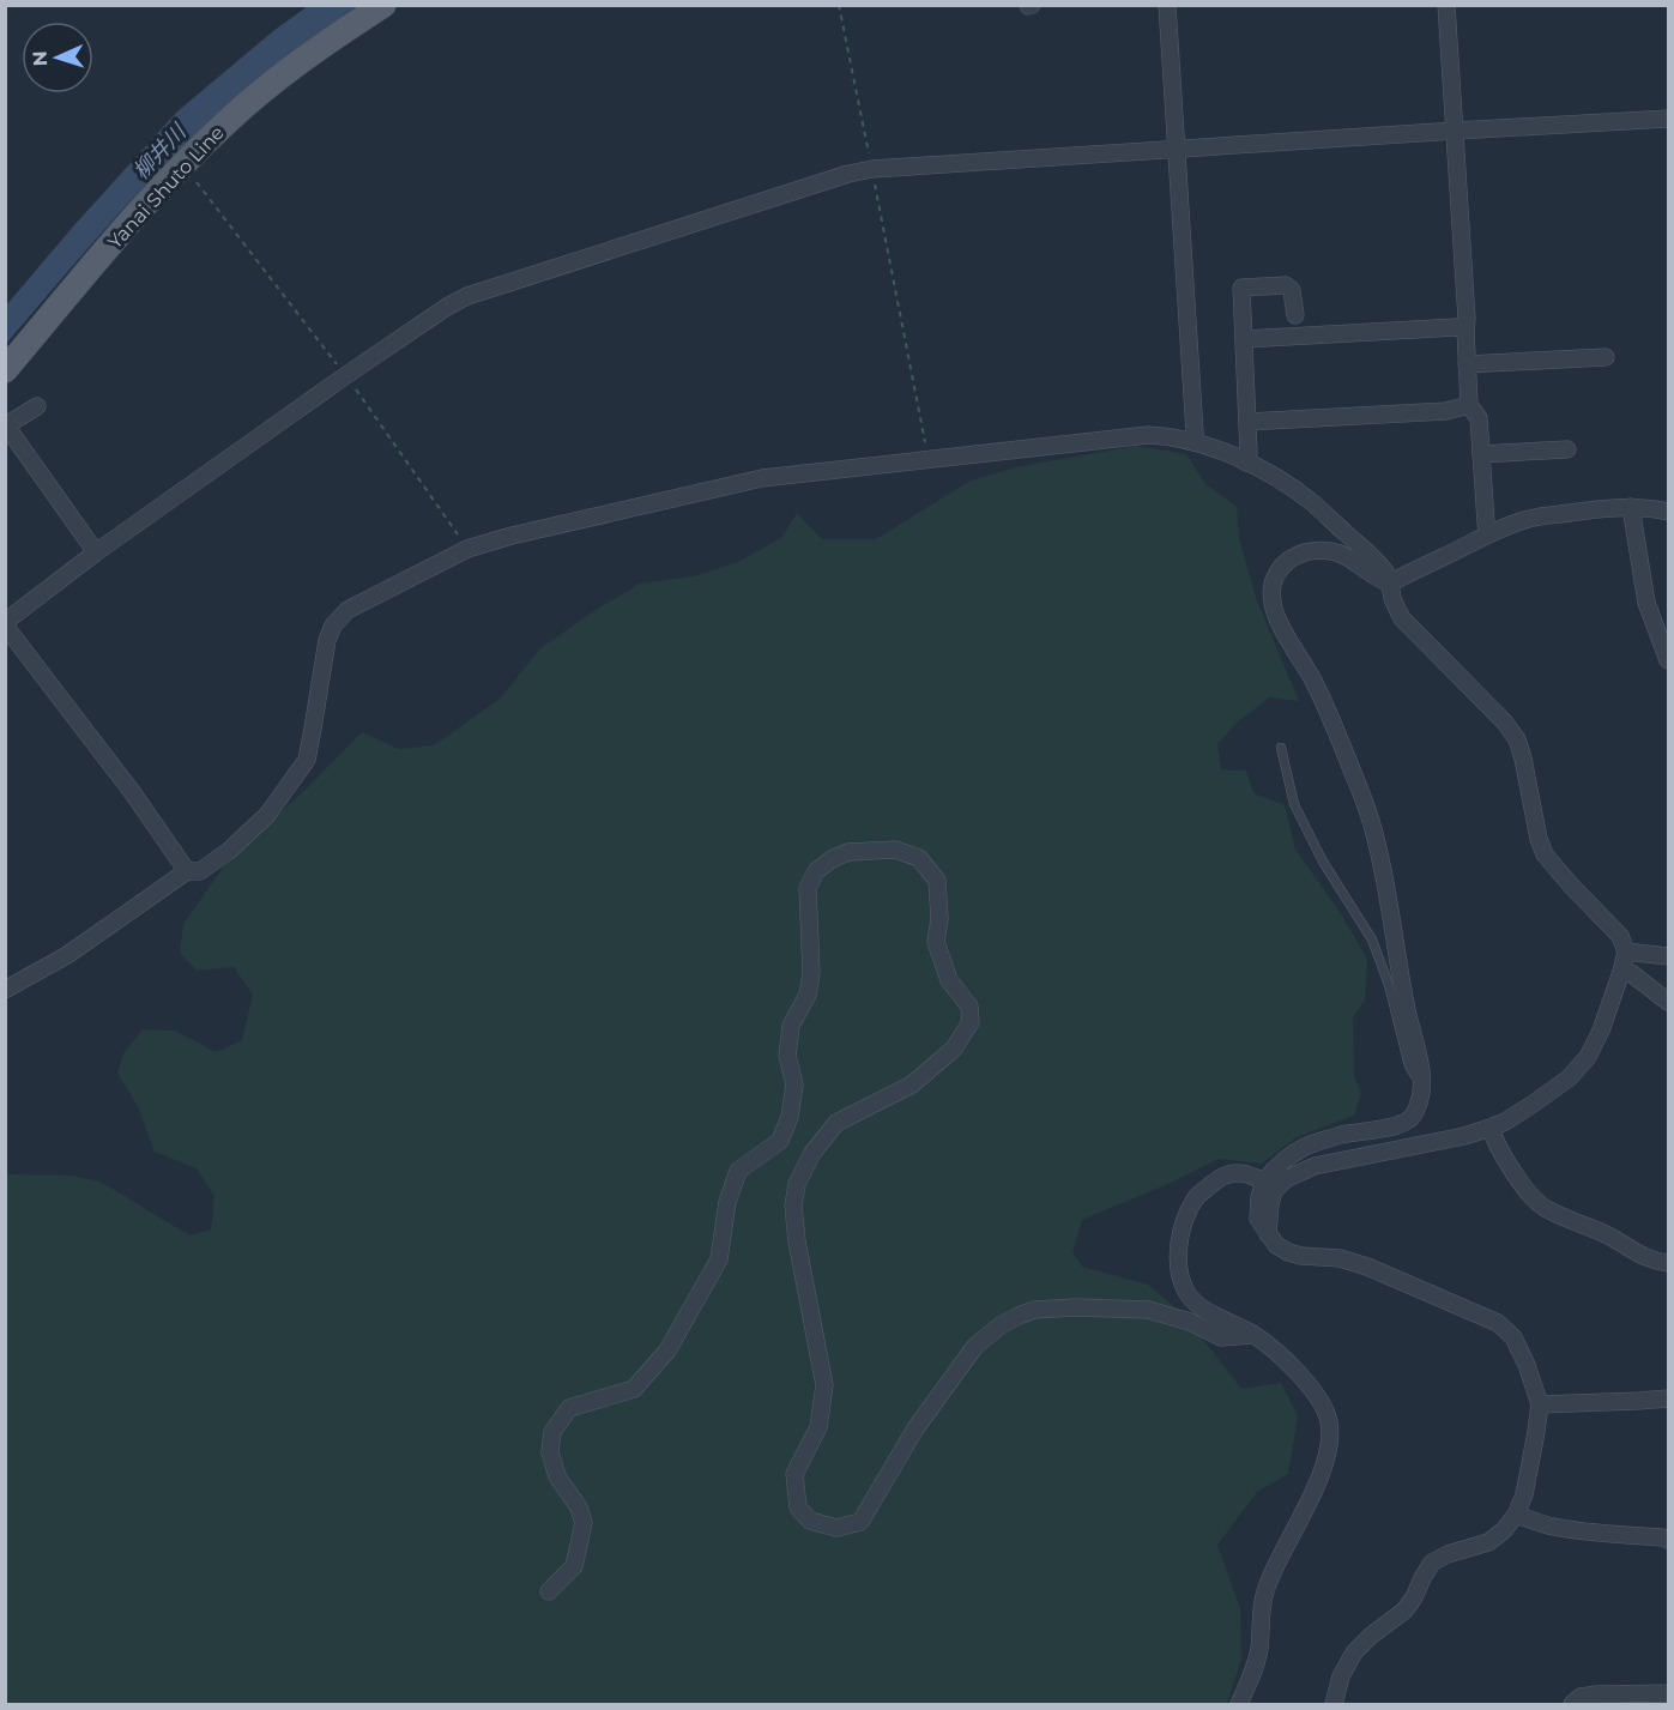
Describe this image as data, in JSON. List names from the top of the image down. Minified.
{"streets":{"main road":["Yanai Shuto Line"]},"water":["柳井川"],"north":"left"}
